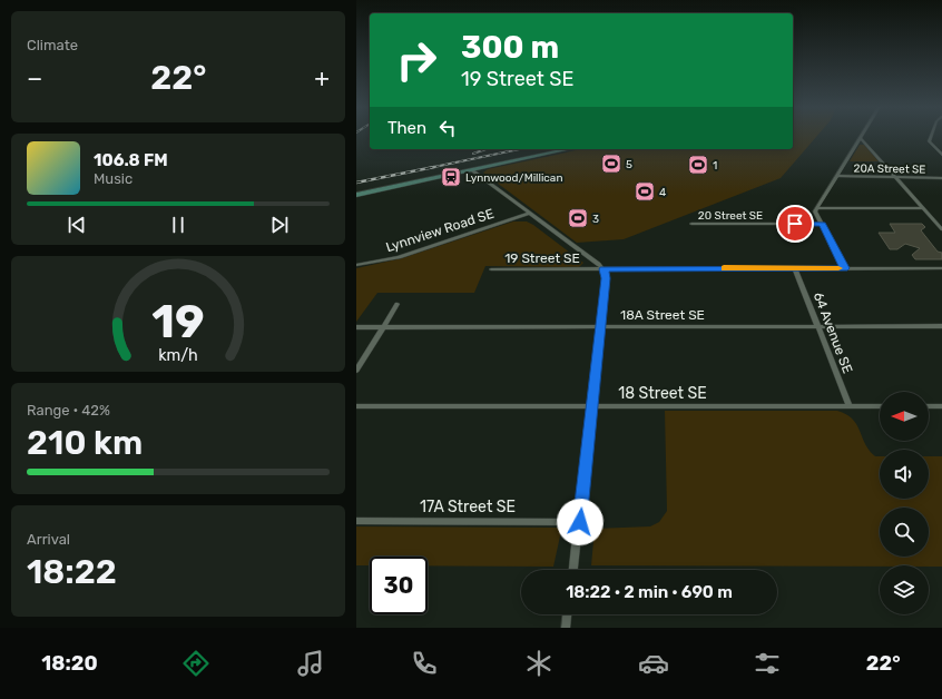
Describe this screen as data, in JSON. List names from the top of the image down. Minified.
{"streets":{"street":["20A Street SE","20 Street SE","Lynnview Road SE","19 Street SE","18A Street SE","64 Avenue SE","18 Street SE","17A Street SE"]},"crossings":[["19 Street SE","64 Avenue SE"],["18A Street SE","64 Avenue SE"],["64 Avenue SE","18 Street SE"]],"places":{"sports":["5","1","4","3"],"station":["Lynnwood/Millican"]},"north":"left","page":{"tile":["Climate",["Range · 42%","210 km"],["Arrival","18:22"]],"turn":["300 m","19 Street SE"],"heat":["−","22°","+"],"then":"Then","song":["106.8 FM","Music"],"limit":"30","trip":"18:22 · 2 min · 690 m","tabs":["18:20","22°"],"gauge":["19","km/h"]}}
